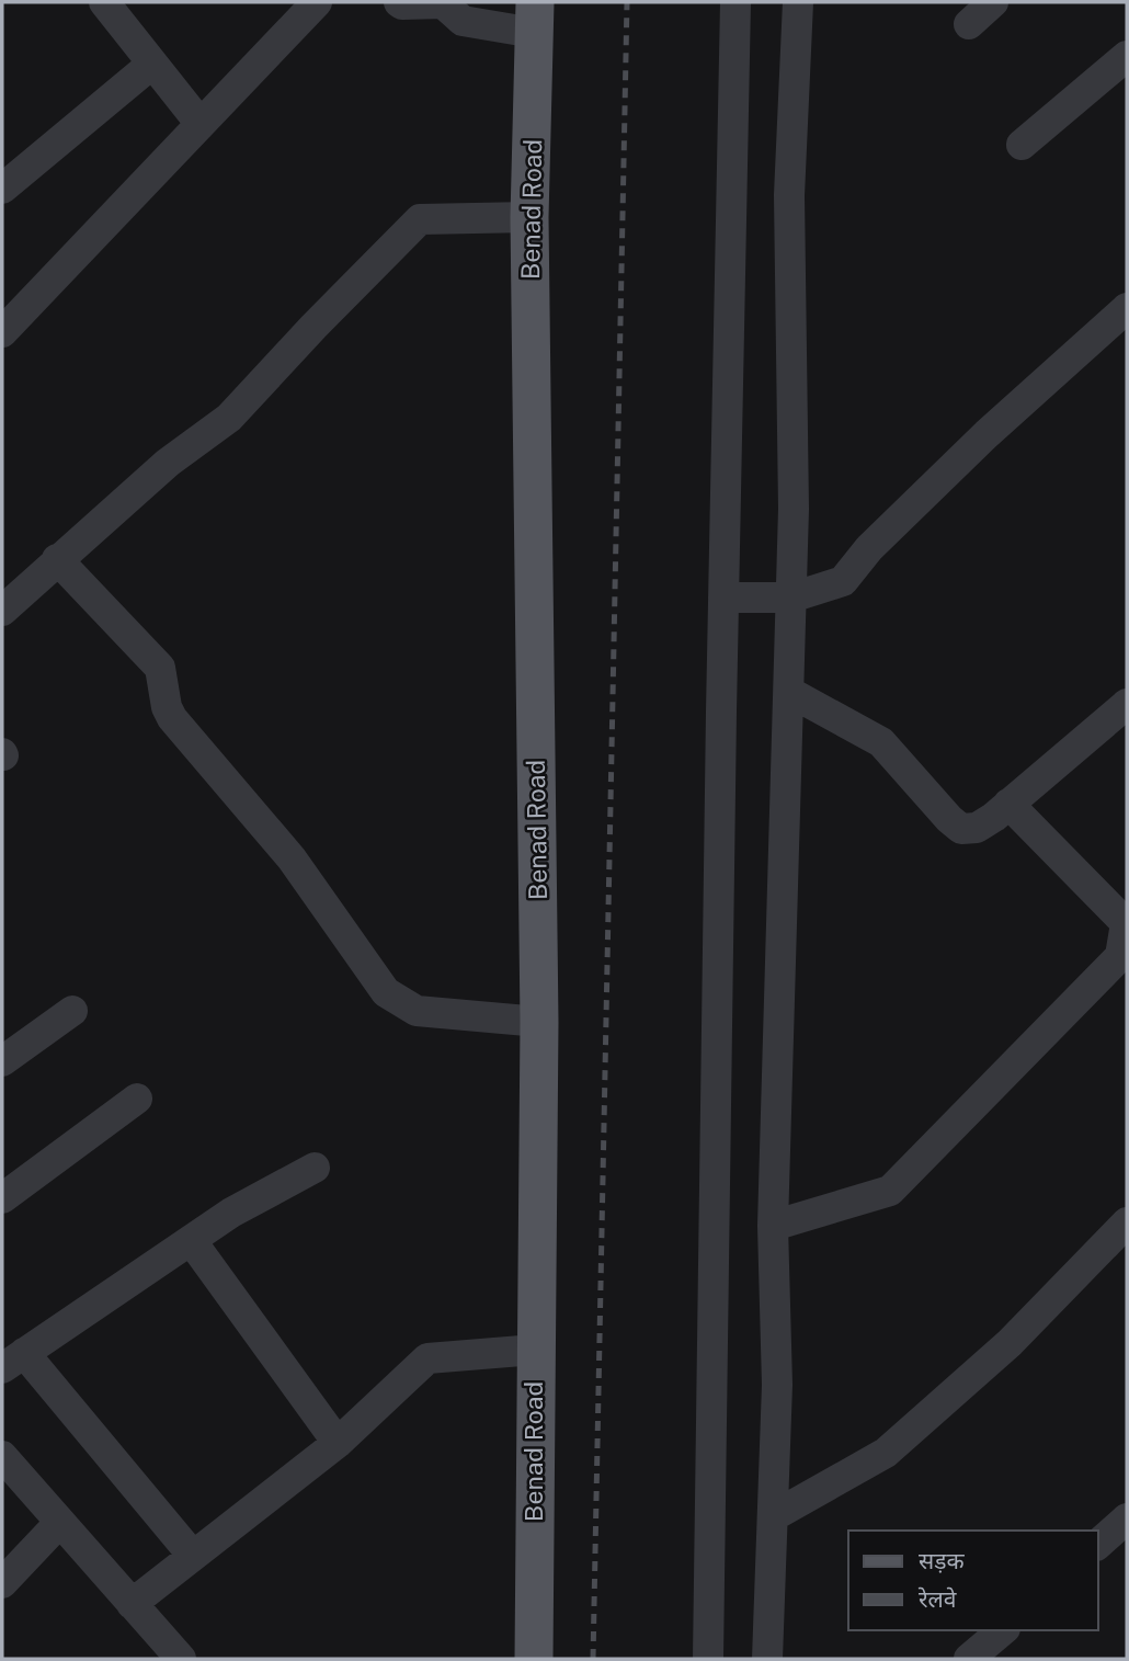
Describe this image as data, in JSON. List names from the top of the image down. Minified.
{"streets":{"main road":["Benad Road"]},"legend":["सड़क","रेलवे"]}
